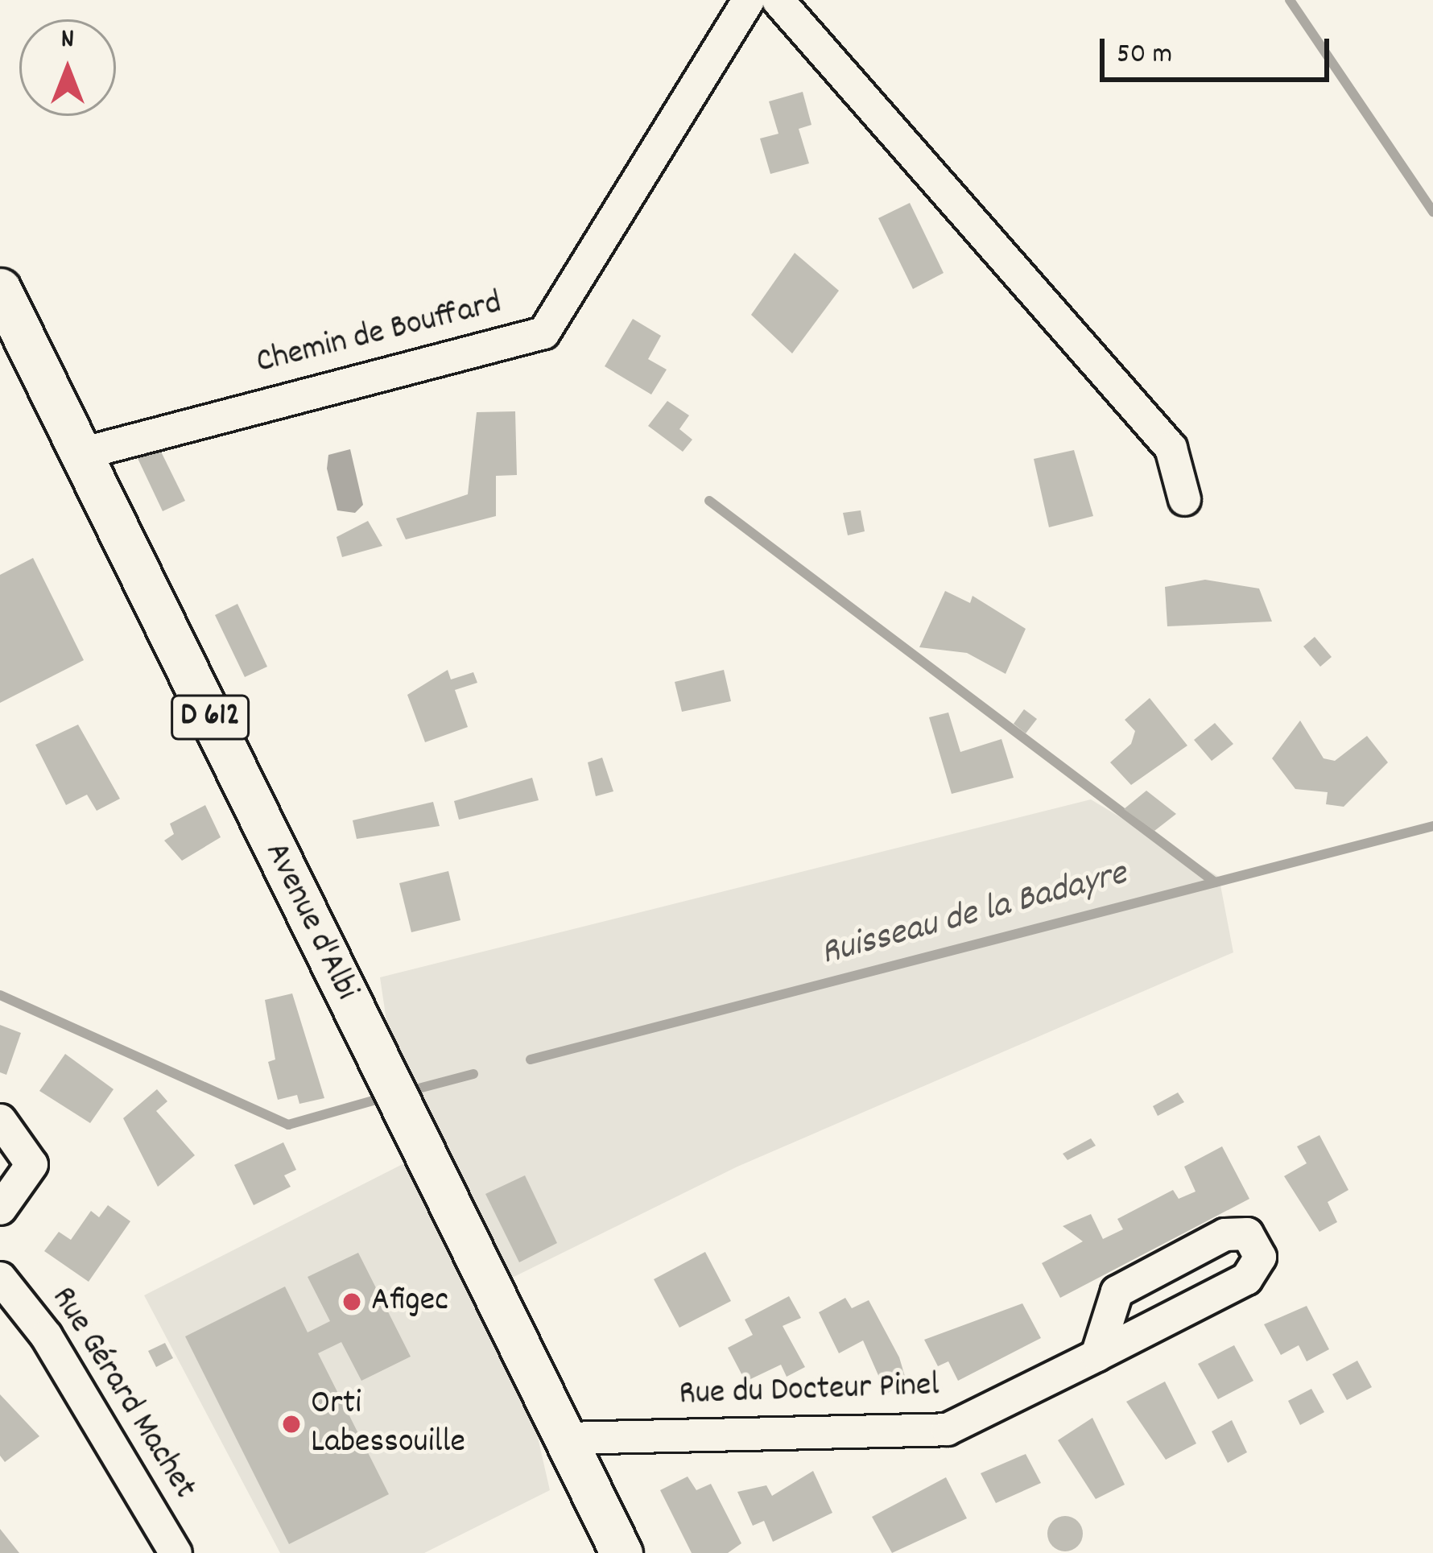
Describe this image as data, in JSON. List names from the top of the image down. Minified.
{"streets":{"main road":["D 612","Avenue d'Albi"],"street":["Chemin de Bouffard","Rue du Docteur Pinel","Rue Gérard Machet"]},"crossings":[["Chemin de Bouffard","Avenue d'Albi"],["Avenue d'Albi","Rue du Docteur Pinel"]],"water":["Ruisseau de la Badayre"],"places":["Afigec","Orti Labessouille"],"scale_bar":"50 m","north":"top"}
